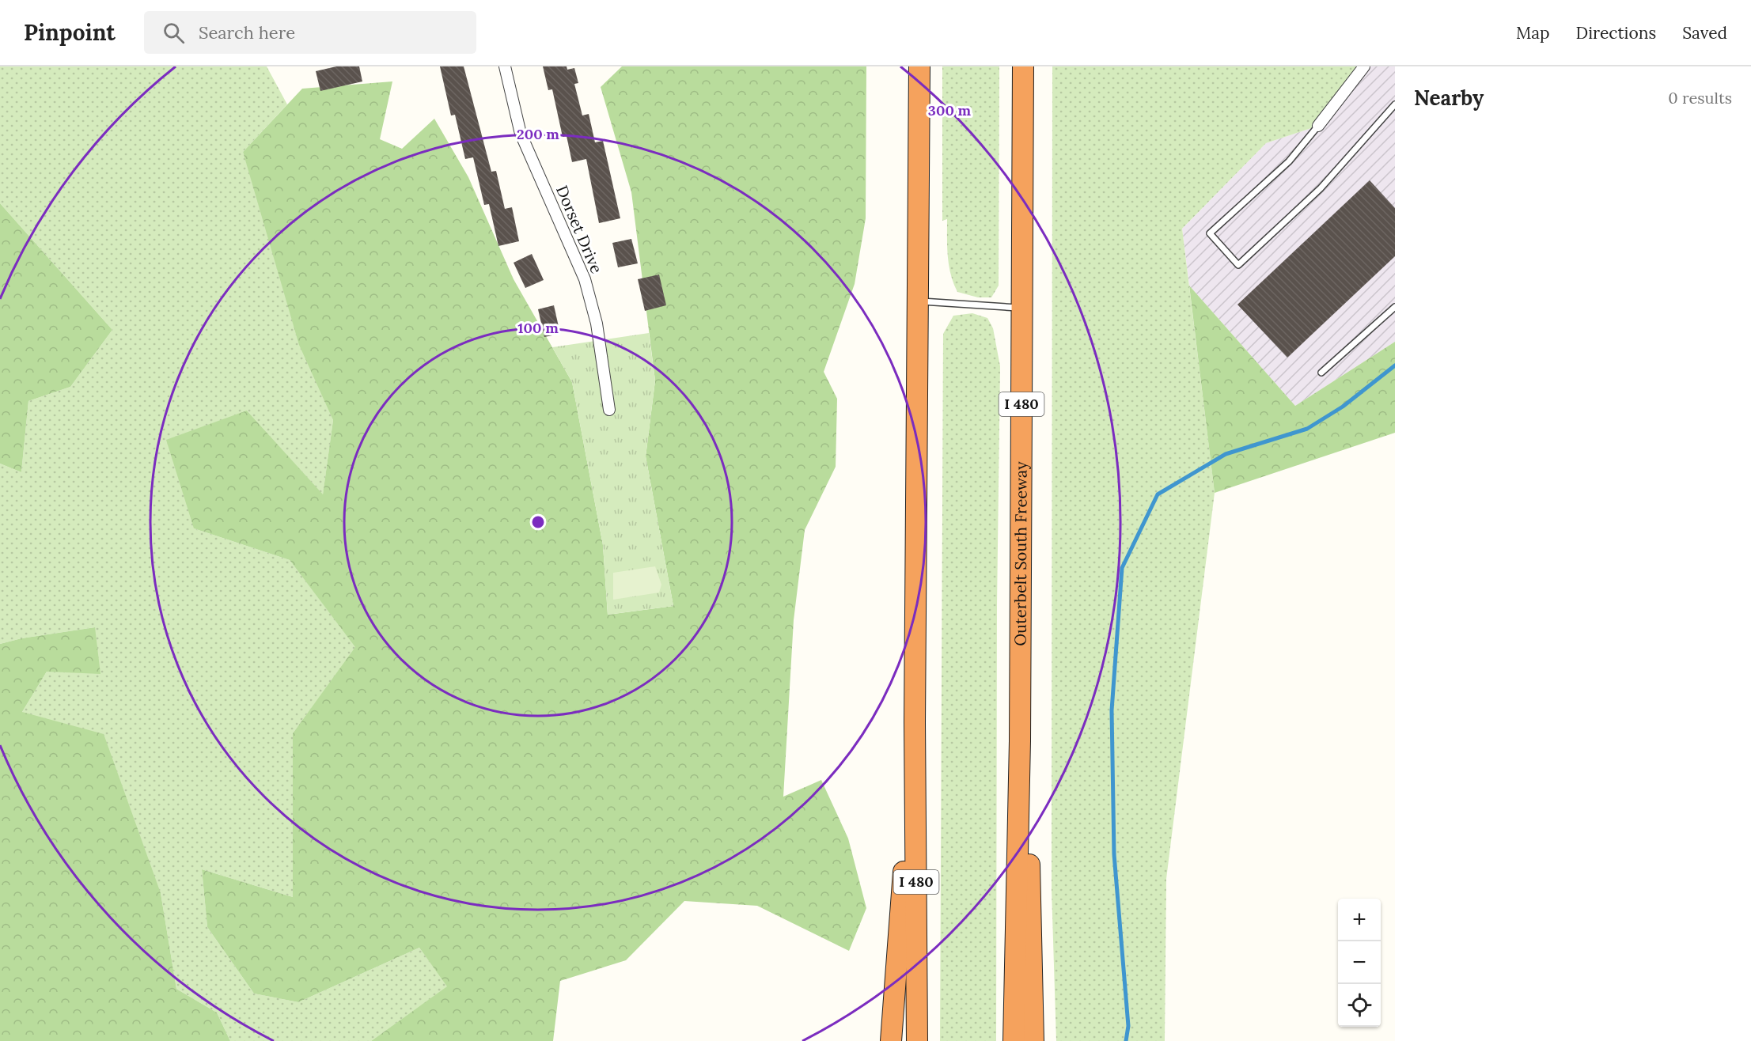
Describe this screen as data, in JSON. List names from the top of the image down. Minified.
{"streets":{"highway":["I 480","Outerbelt South Freeway"],"street":["Dorset Drive"]},"page":{"header":"Pinpoint","search":"Search here","nav":["Map","Directions","Saved"],"heading":["Nearby","0 results"],"map_buttons":["+","−"]},"rings":["300 m","200 m","100 m"]}
